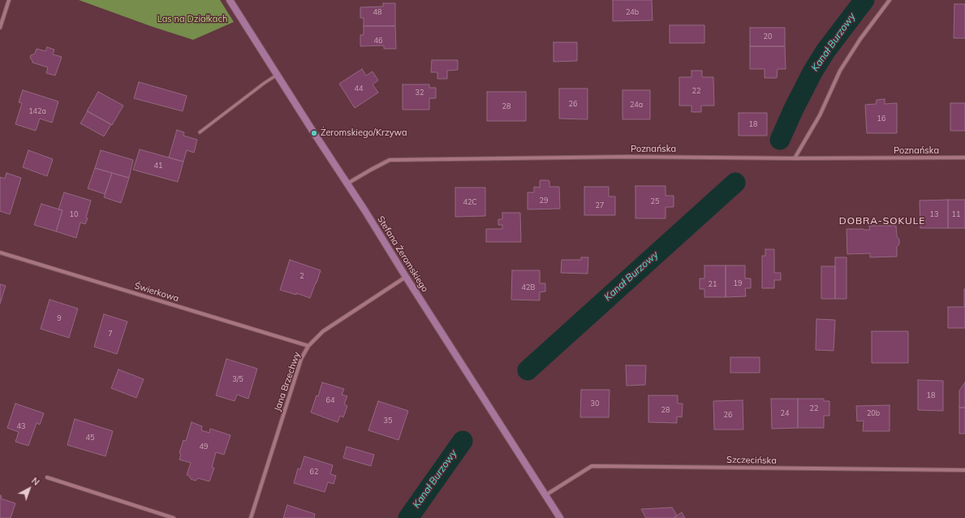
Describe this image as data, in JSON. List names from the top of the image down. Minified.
{"streets":{"street":["Poznańska","Stefana Żeromskiego","Świerkowa","Jana Brzechwy","Szczecińska"]},"crossings":[["Poznańska","Stefana Żeromskiego"],["Stefana Żeromskiego","Jana Brzechwy"],["Stefana Żeromskiego","Szczecińska"],["Świerkowa","Jana Brzechwy"]],"districts":["DOBRA-SOKULE"],"water":["Kanał Burzowy"],"parks":["Las na Działkach"],"places":["Żeromskiego/Krzywa"],"house_numbers":["48","24b","20","46","44","22","32","26","24a","28","142a","16","18","41","29","25","42C","27","10","13","11","2","19","21","42B","9","7","3/5","18","64","30","22","28","24","20b","26","35","43","45","49","62"],"north":"top right"}
